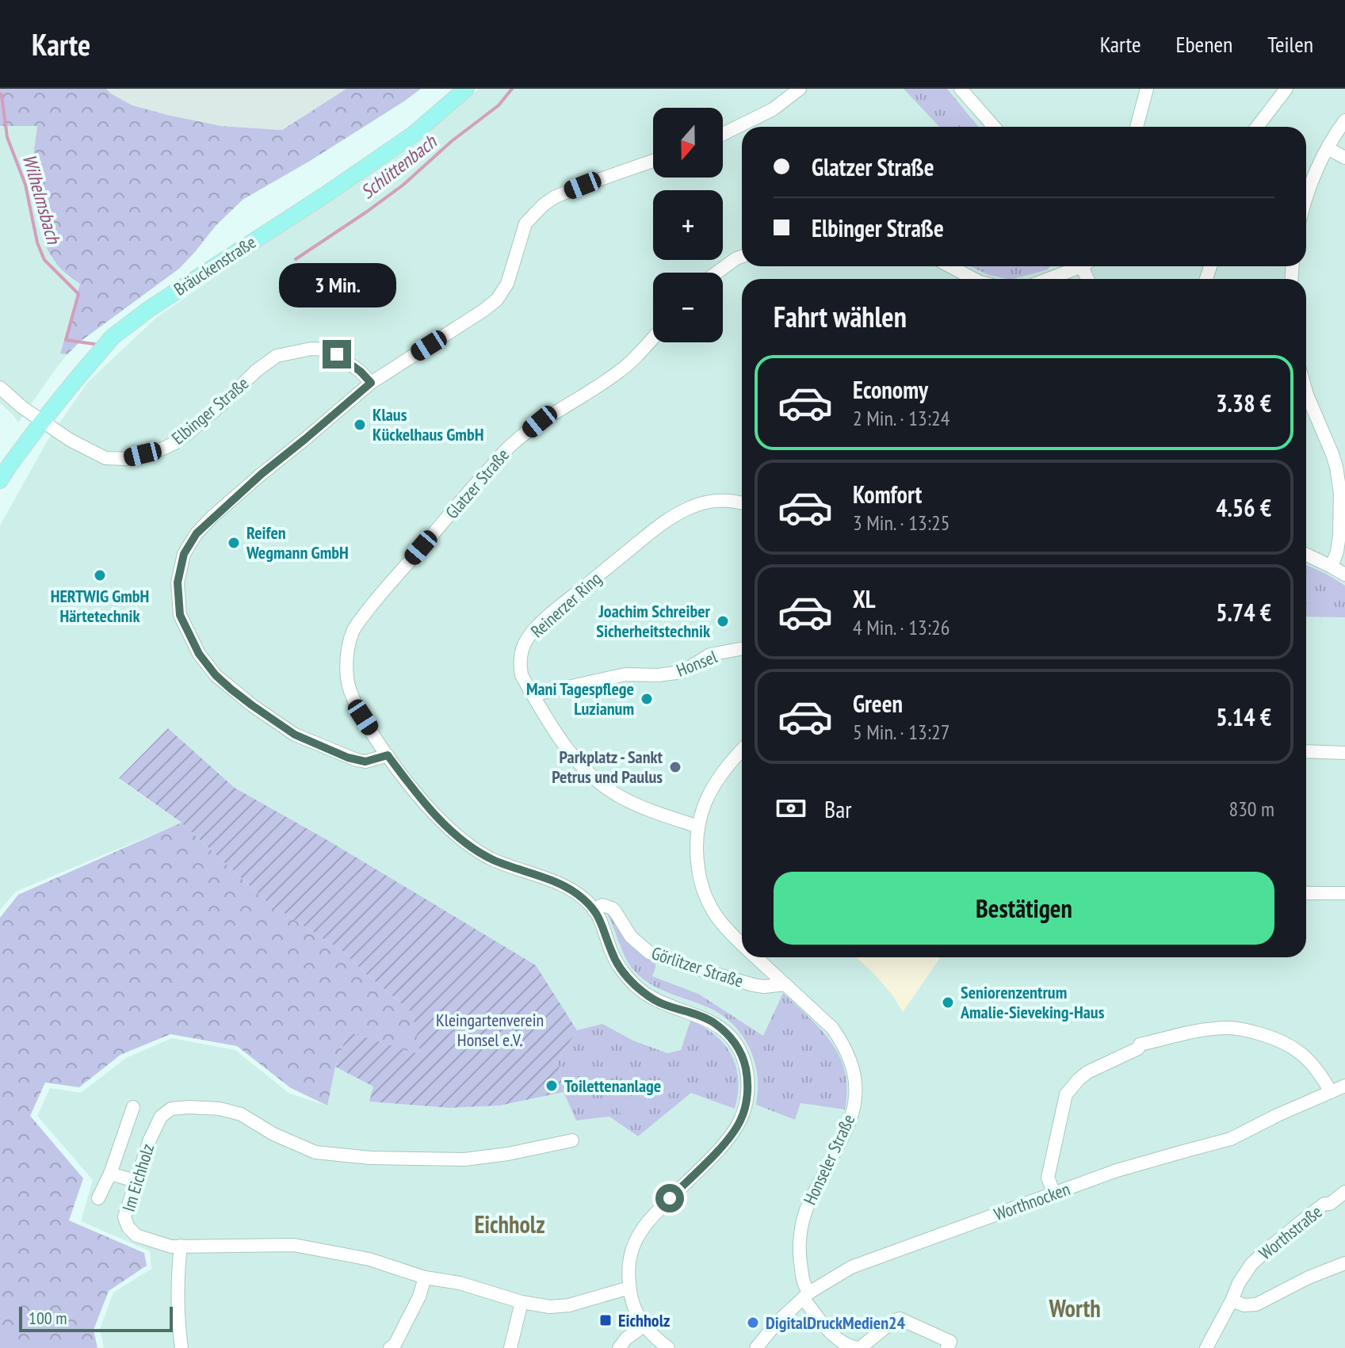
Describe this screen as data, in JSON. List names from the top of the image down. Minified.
{"streets":{"main road":["Bräuckenstraße"],"street":["Elbinger Straße","Glatzer Straße","Reinerzer Ring","Honsel","Görlitzer Straße","Honseler Straße","Im Eichholz","Worthnocken","Worthstraße"]},"crossings":[["Bräuckenstraße","Elbinger Straße"],["Glatzer Straße","Görlitzer Straße"],["Glatzer Straße","Im Eichholz"],["Reinerzer Ring","Honsel"],["Reinerzer Ring","Honseler Straße"],["Görlitzer Straße","Honseler Straße"],["Honseler Straße","Worthnocken"]],"districts":["Eichholz","Worth"],"water":["Schlittenbach","Wilhelmsbach"],"parks":["Kleingartenverein Honsel e.V."],"places":{"other":["Klaus Kückelhaus GmbH","Reifen Wegmann GmbH","HERTWIG GmbH Härtetechnik","Joachim Schreiber Sicherheitstechnik","Mani Tagespflege Luzianum","Parkplatz - Sankt Petrus und Paulus","Seniorenzentrum Amalie-Sieveking-Haus","Toilettenanlage","DigitalDruckMedien24"],"transit":["Eichholz"]},"scale_bar":"100 m","north":"bottom","page":{"header":"Karte","nav":["Karte","Ebenen","Teilen"],"map_buttons":["+","−"],"banner":["Glatzer Straße","Elbinger Straße"],"bubble":"3 Min.","heading":"Fahrt wählen","list":[{"name":"Economy","note":"2 Min. · 13:24","value":"3.38 €"},{"name":"Komfort","note":"3 Min. · 13:25","value":"4.56 €"},{"name":"XL","note":"4 Min. · 13:26","value":"5.74 €"},{"name":"Green","note":"5 Min. · 13:27","value":"5.14 €"}],"pay":["Bar","830 m"],"buttons":"Bestätigen","scale":"100 m"}}
